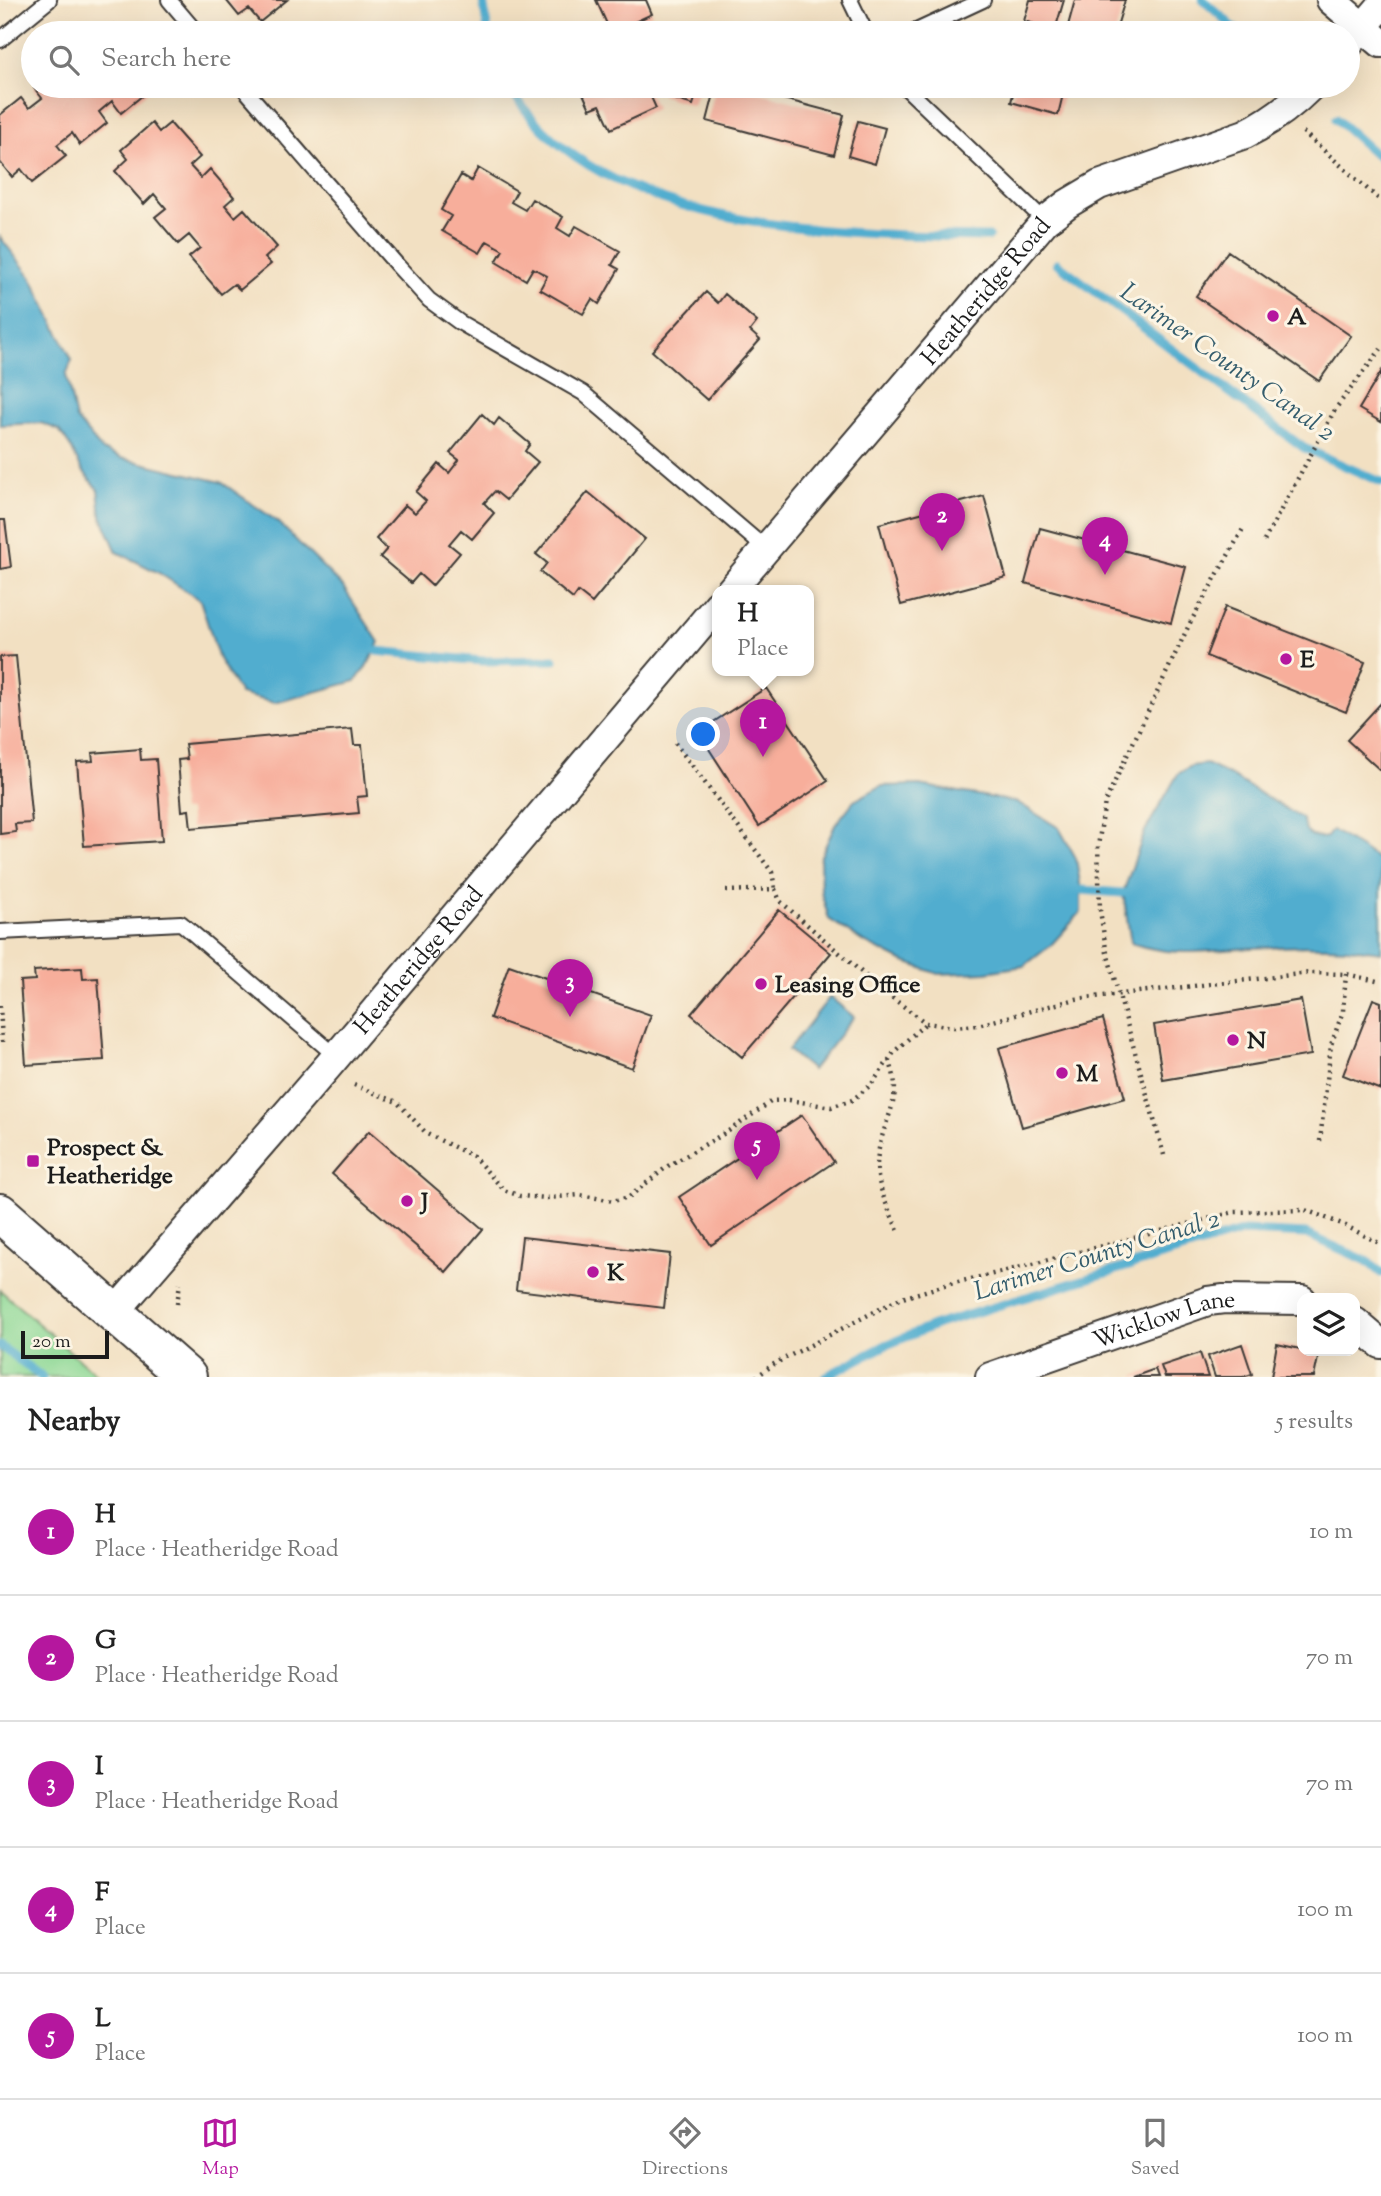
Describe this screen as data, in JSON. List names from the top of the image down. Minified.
{"streets":{"street":["Heatheridge Road","Wicklow Lane"]},"water":["Larimer County Canal 2"],"places":{"other":["A","E","Leasing Office","N","M","J","K"],"transit":["Prospect & Heatheridge"]},"scale_bar":"20 m","page":{"search":"Search here","pins":["2","4","1","3","5"],"popup":["H","Place"],"scale":"20 m","heading":["Nearby","5 results"],"list":[{"mark":"1","name":"H","note":"Place · Heatheridge Road","value":"10 m"},{"mark":"2","name":"G","note":"Place · Heatheridge Road","value":"70 m"},{"mark":"3","name":"I","note":"Place · Heatheridge Road","value":"70 m"},{"mark":"4","name":"F","note":"Place","value":"100 m"},{"mark":"5","name":"L","note":"Place","value":"100 m"}],"nav":["Map","Directions","Saved"]}}
